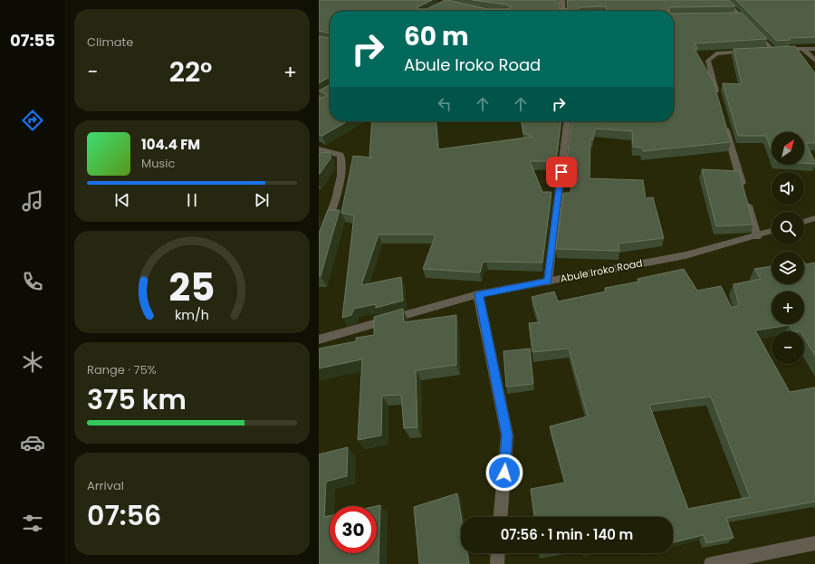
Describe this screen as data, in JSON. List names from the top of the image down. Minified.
{"streets":{"street":["Abule Iroko Road"]},"north":"top right","page":{"tabs":"07:55","tile":["Climate",["Range · 75%","375 km"],["Arrival","07:56"]],"turn":["60 m","Abule Iroko Road"],"heat":["−","22°","+"],"song":["104.4 FM","Music"],"map_buttons":["+","−"],"limit":"30","trip":"07:56 · 1 min · 140 m","gauge":["25","km/h"]}}
